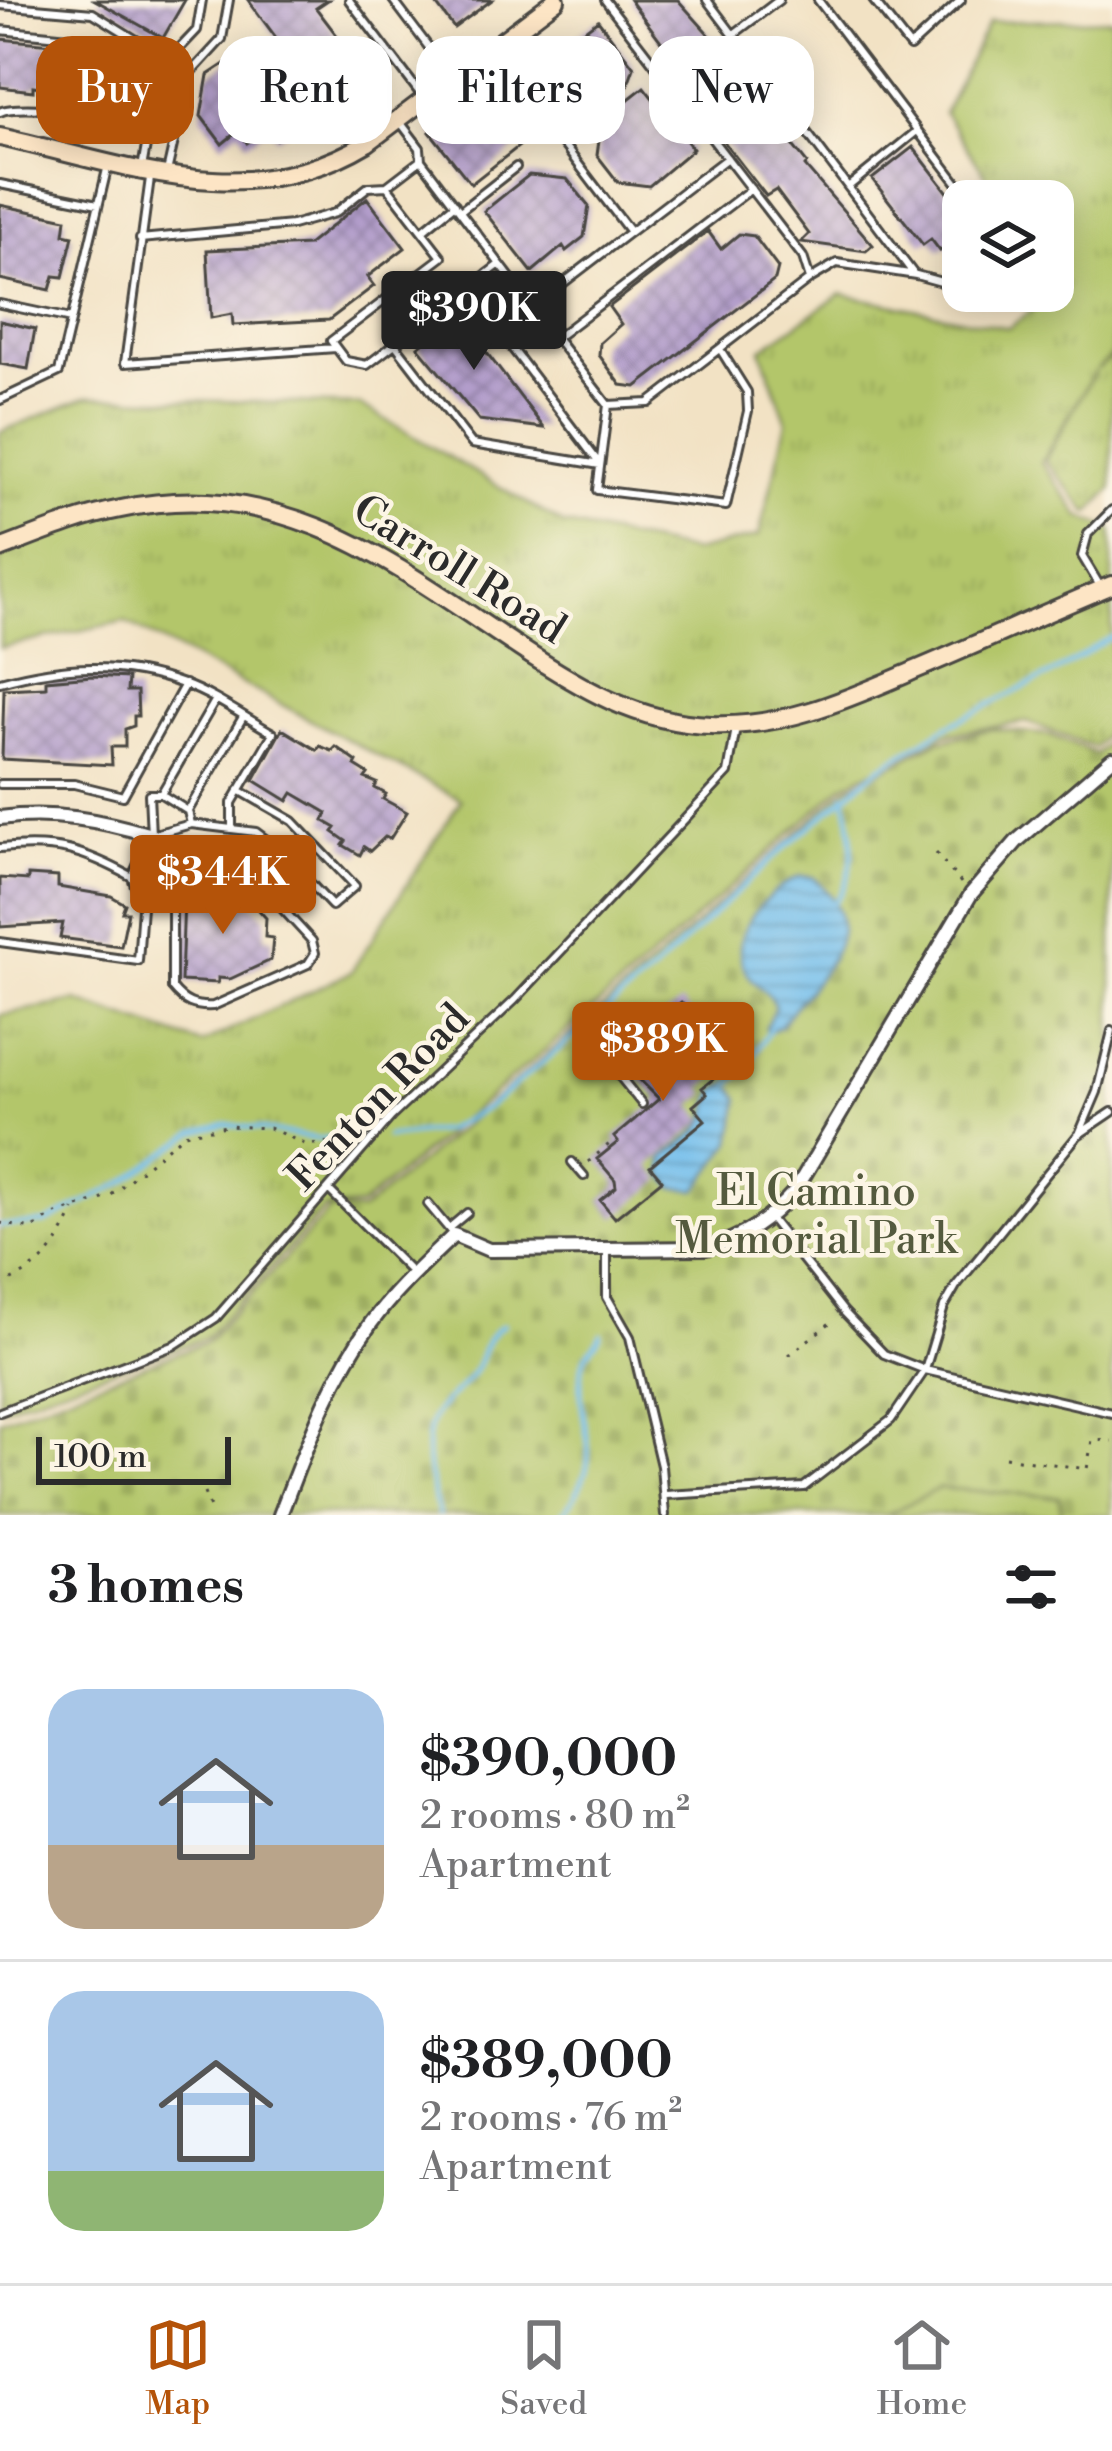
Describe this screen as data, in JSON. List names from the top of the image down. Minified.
{"streets":{"main road":["Carroll Road"],"lane":["Fenton Road"]},"crossings":[["Carroll Road","Fenton Road"]],"parks":["El Camino Memorial Park"],"scale_bar":"100 m","page":{"chip":["Buy","Rent","Filters","New"],"price":["$390K","$344K","$389K"],"scale":"100 m","heading":"3 homes","list":[{"name":"$390,000","note":"2 rooms · 80 m² · Apartment"},{"name":"$389,000","note":"2 rooms · 76 m² · Apartment"}],"tabs":["Map","Saved","Home"]}}
